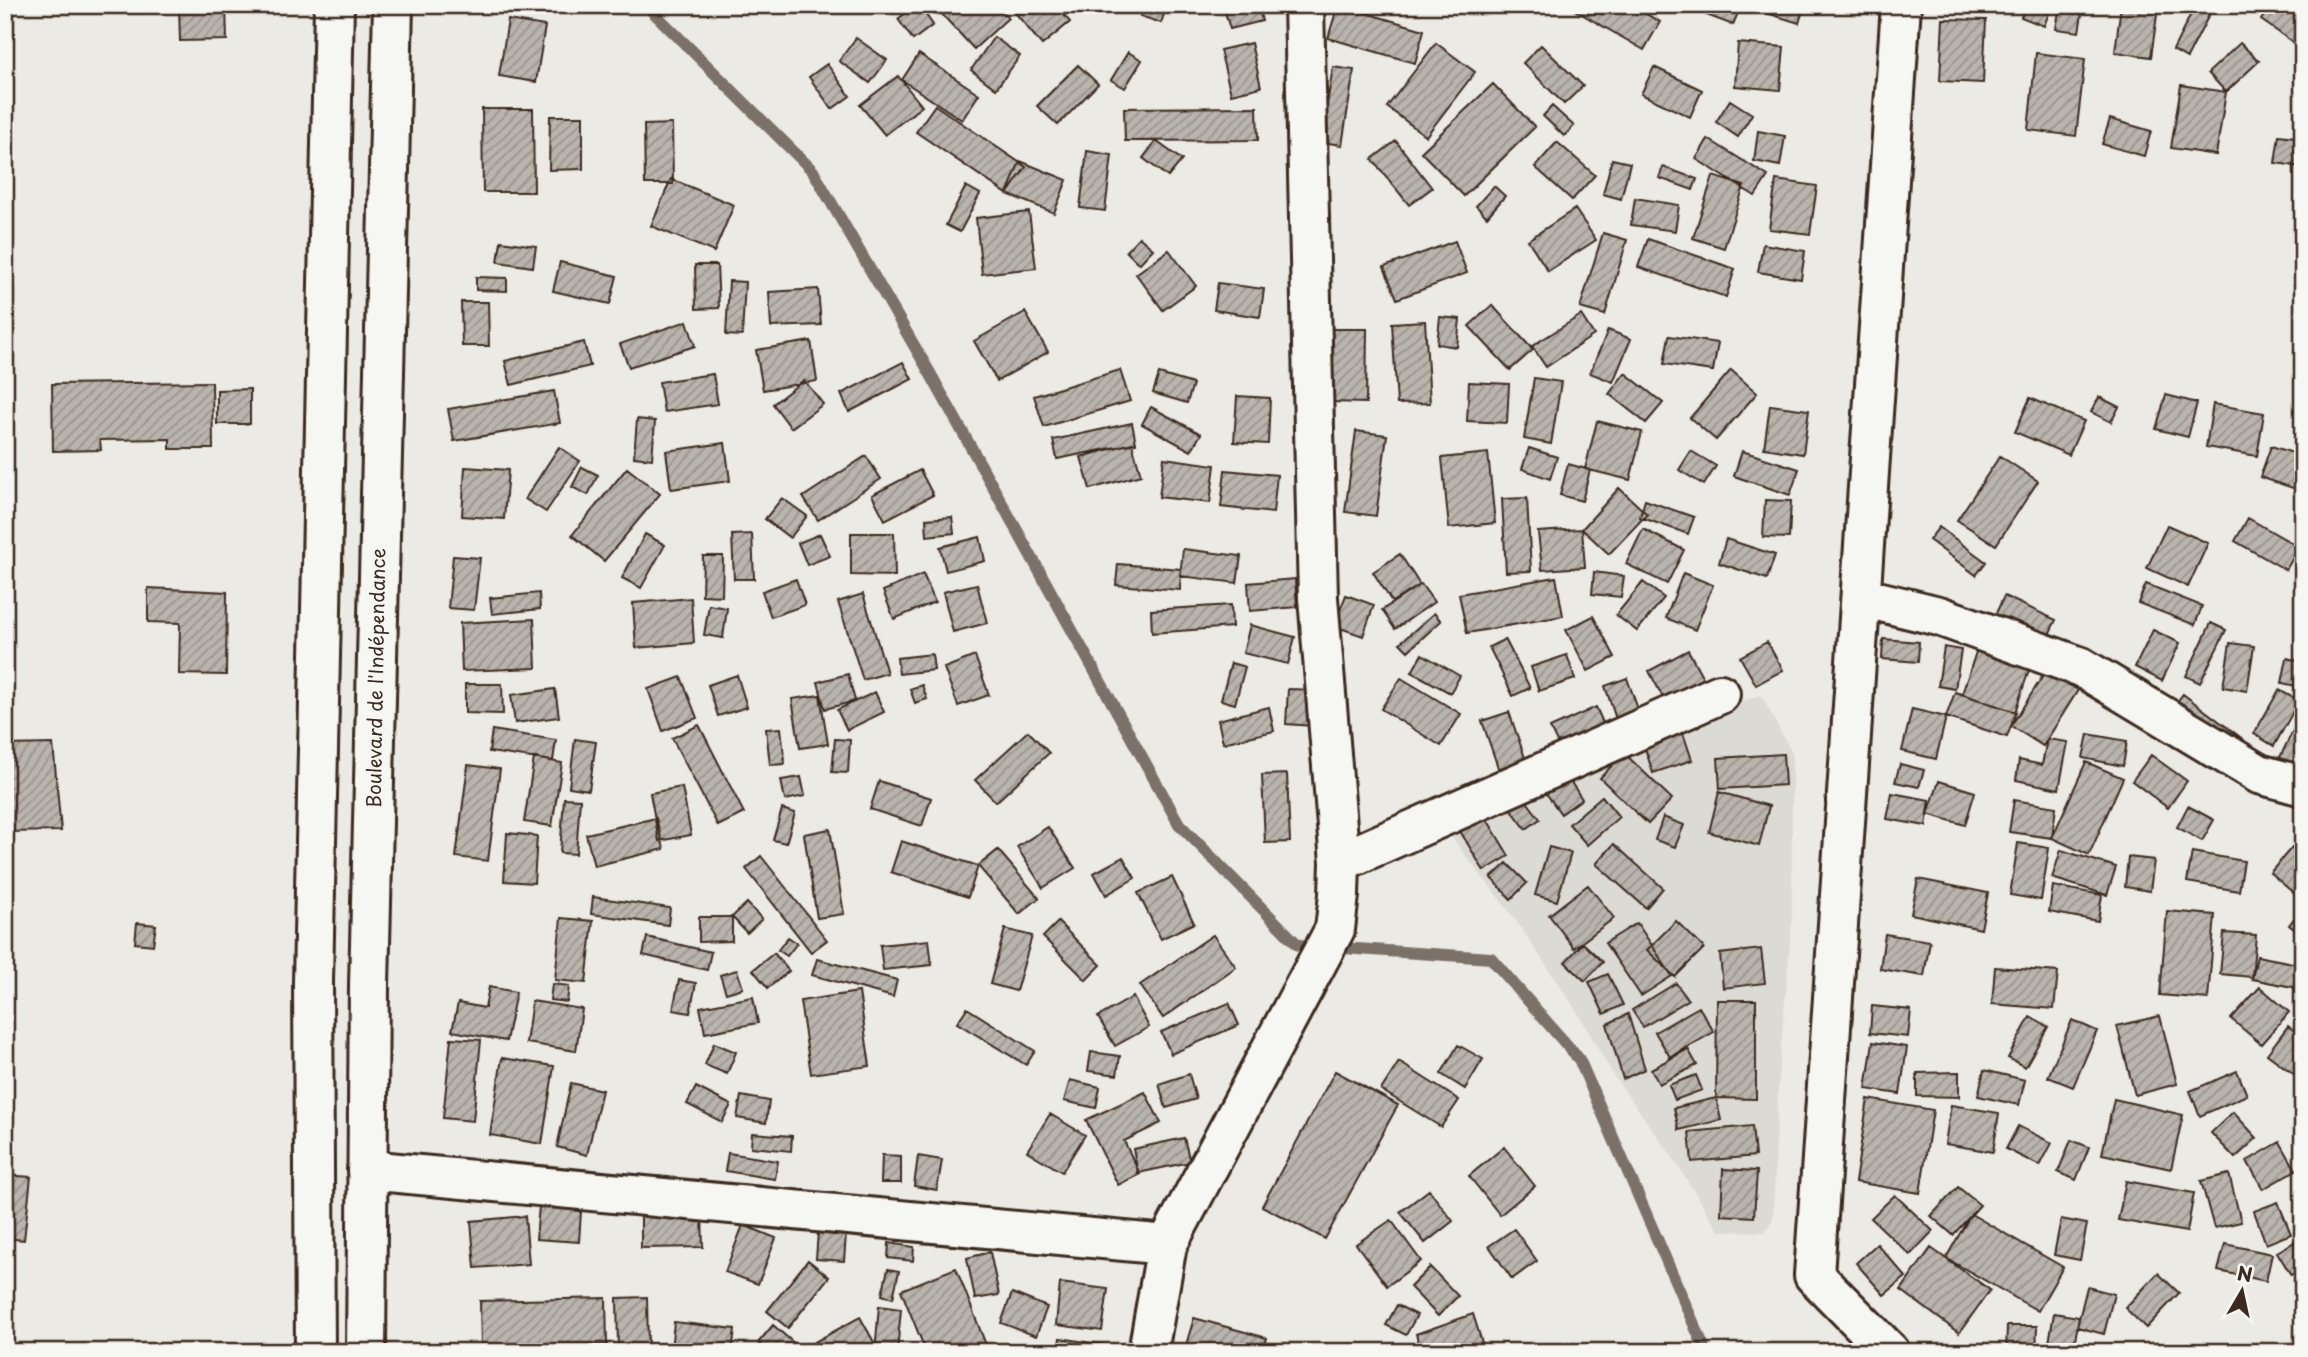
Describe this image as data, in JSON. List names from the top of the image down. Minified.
{"streets":{"street":["Boulevard de l'Indépendance"]},"north":"top"}
